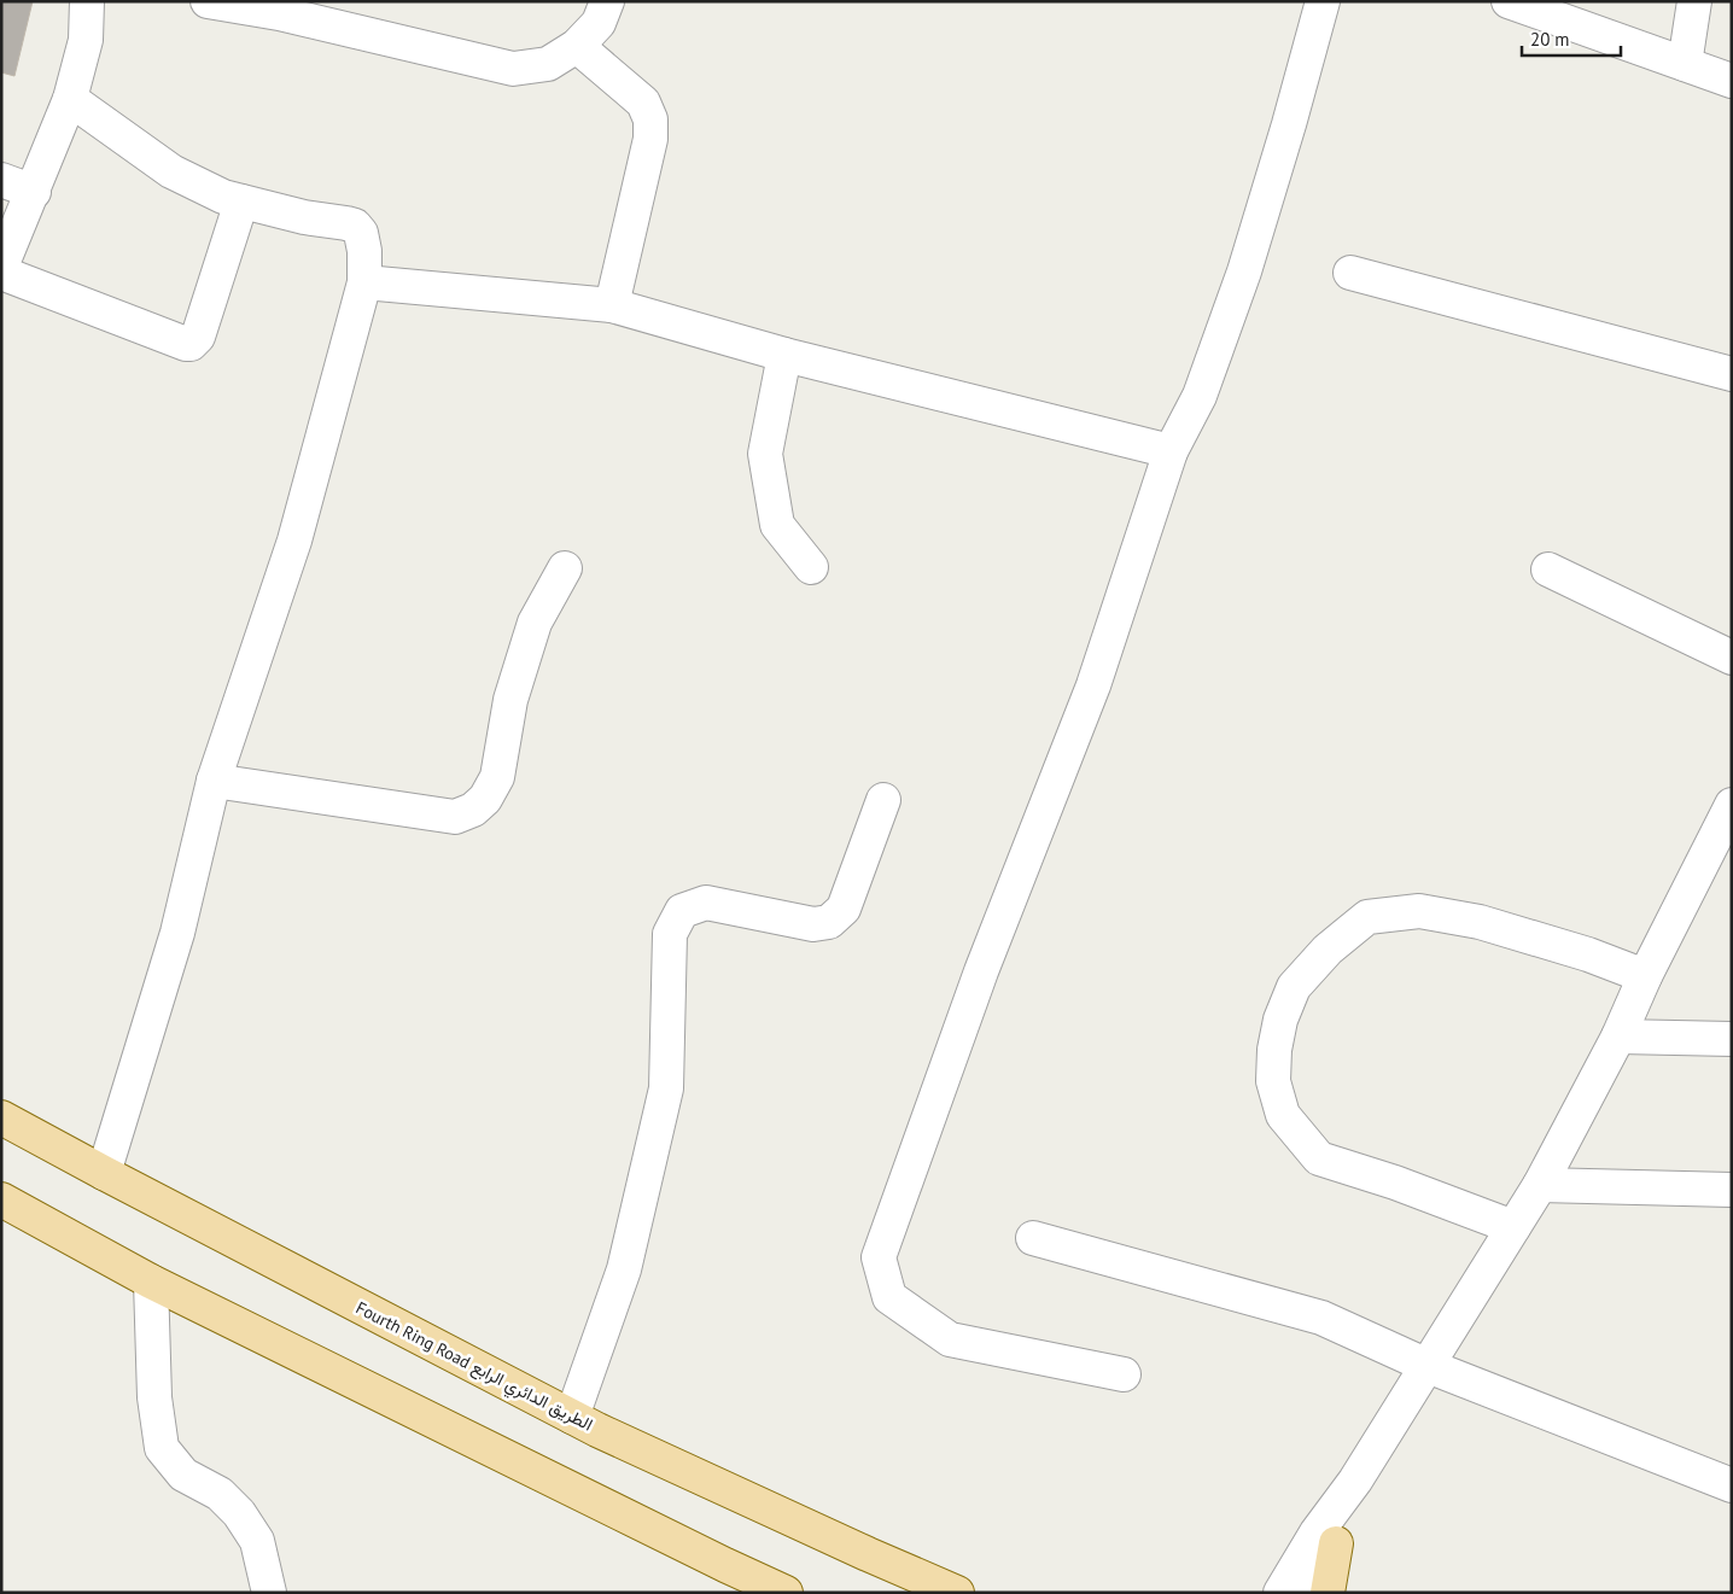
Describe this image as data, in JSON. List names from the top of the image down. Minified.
{"streets":{"main road":["Fourth Ring Road الطريق الدائري الرابع"]},"scale_bar":"20 m"}
